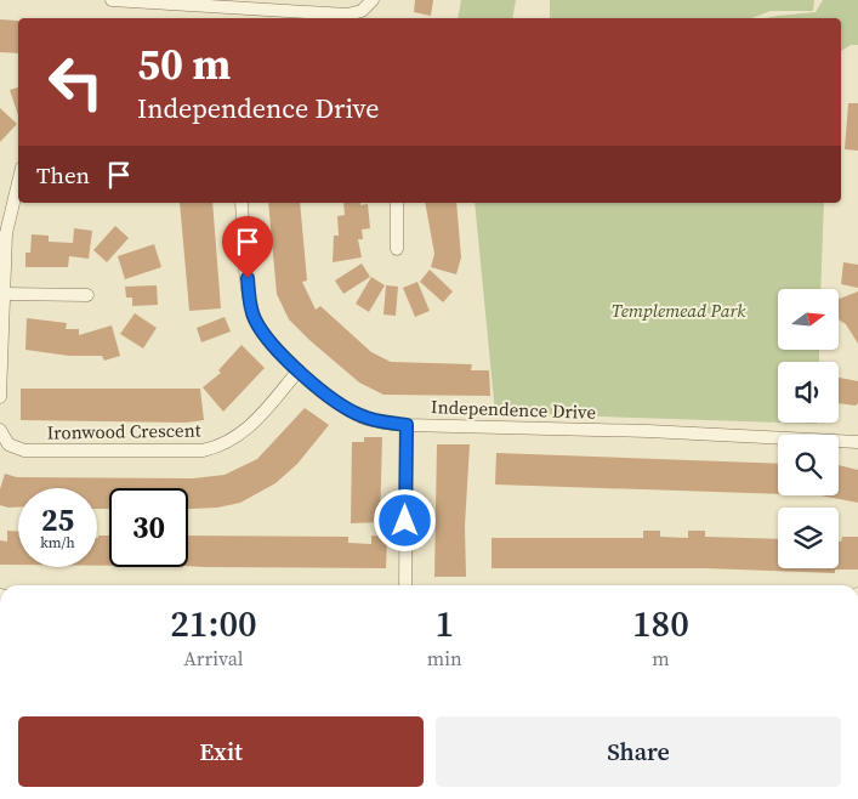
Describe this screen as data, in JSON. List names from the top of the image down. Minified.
{"streets":{"street":["Independence Drive","Ironwood Crescent"]},"crossings":[["Independence Drive","Ironwood Crescent"]],"parks":["Templemead Park"],"north":"right","page":{"turn":["50 m","Independence Drive"],"then":"Then","speed":"25 km/h","limit":"30","eta":["21:00","Arrival","1","min","180","m"],"buttons":["Exit","Share"]}}
